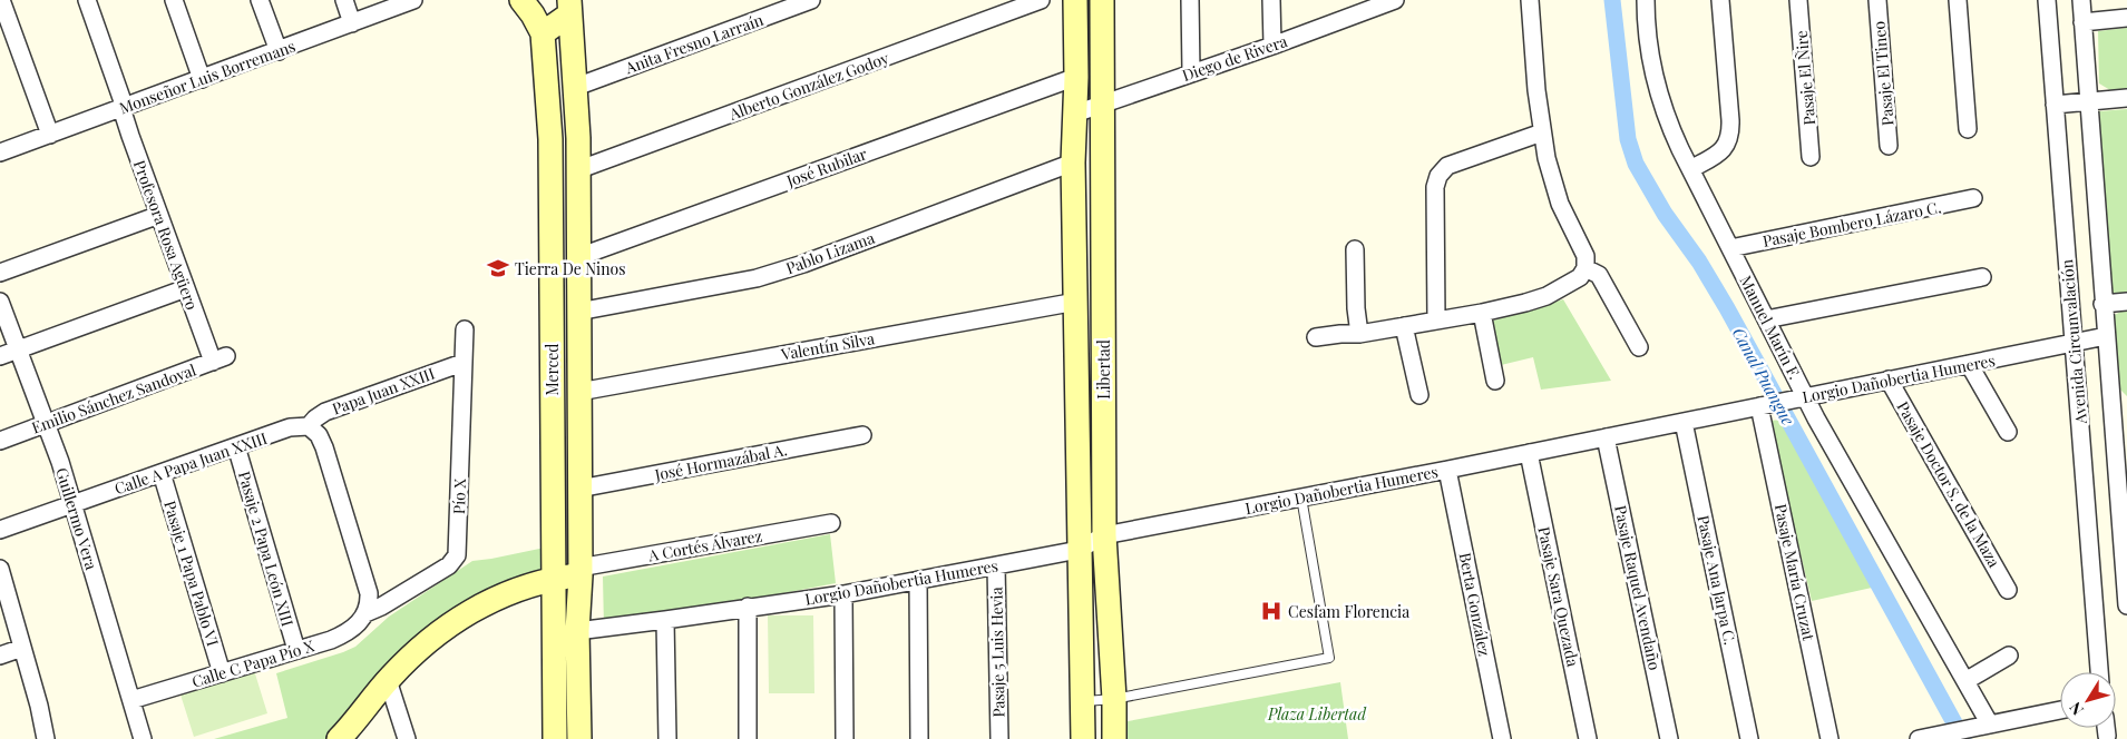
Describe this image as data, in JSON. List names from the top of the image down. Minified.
{"streets":{"street":["Anita Fresno Larraín","Diego de Rivera","Pasaje El Tineo","Monseñor Luis Borremans","Pasaje El Ñire","Alberto González Godoy","José Rubilar","Pasaje Bombero Lázaro C.","Profesora Rosa Agüero","Pablo Lizama","Manuel Marín F.","Avenida Circunvalación","Valentín Silva","Merced","Libertad","Lorgio Dañobertia Humeres","Papa Juan XXIII","Emilio Sánchez Sandoval","José Hormazábal A.","Calle A Papa Juan XXIII","Pasaje Doctor S. de la Maza","Pío X","Guillermo Vera","A Cortés Álvarez","Pasaje 2 Papa León XIII","Pasaje María Cruzat","Pasaje 1 Papa Pablo VI","Pasaje Ana Jarpa C.","Pasaje Raquel Avendaño","Pasaje Sara Quezada","Berta González","Pasaje 5 Luis Hevia","Calle C Papa Pío X"]},"crossings":[["Anita Fresno Larraín","Merced"],["Diego de Rivera","Libertad"],["Monseñor Luis Borremans","Profesora Rosa Agüero"],["Alberto González Godoy","Merced"],["José Rubilar","Merced"],["José Rubilar","Libertad"],["Pasaje Bombero Lázaro C.","Manuel Marín F."],["Profesora Rosa Agüero","Emilio Sánchez Sandoval"],["Pablo Lizama","Merced"],["Pablo Lizama","Libertad"],["Manuel Marín F.","Lorgio Dañobertia Humeres"],["Avenida Circunvalación","Lorgio Dañobertia Humeres"],["Valentín Silva","Merced"],["Valentín Silva","Libertad"],["Merced","Lorgio Dañobertia Humeres"],["Merced","José Hormazábal A."],["Merced","A Cortés Álvarez"],["Libertad","Lorgio Dañobertia Humeres"],["Lorgio Dañobertia Humeres","Pasaje Doctor S. de la Maza"],["Lorgio Dañobertia Humeres","Pasaje María Cruzat"],["Lorgio Dañobertia Humeres","Pasaje Ana Jarpa C."],["Lorgio Dañobertia Humeres","Pasaje Raquel Avendaño"],["Lorgio Dañobertia Humeres","Pasaje Sara Quezada"],["Lorgio Dañobertia Humeres","Berta González"],["Lorgio Dañobertia Humeres","Pasaje 5 Luis Hevia"],["Papa Juan XXIII","Calle A Papa Juan XXIII"],["Papa Juan XXIII","Pío X"],["Emilio Sánchez Sandoval","Guillermo Vera"],["Calle A Papa Juan XXIII","Guillermo Vera"],["Calle A Papa Juan XXIII","Pasaje 2 Papa León XIII"],["Calle A Papa Juan XXIII","Pasaje 1 Papa Pablo VI"],["Pío X","Calle C Papa Pío X"],["Guillermo Vera","Calle C Papa Pío X"],["Pasaje 2 Papa León XIII","Calle C Papa Pío X"],["Pasaje 1 Papa Pablo VI","Calle C Papa Pío X"]],"water":["Canal Puangue"],"parks":["Plaza Libertad"],"places":{"school or university":["Tierra De Ninos"],"hospital":["Cesfam Florencia"]},"north":"bottom left"}
